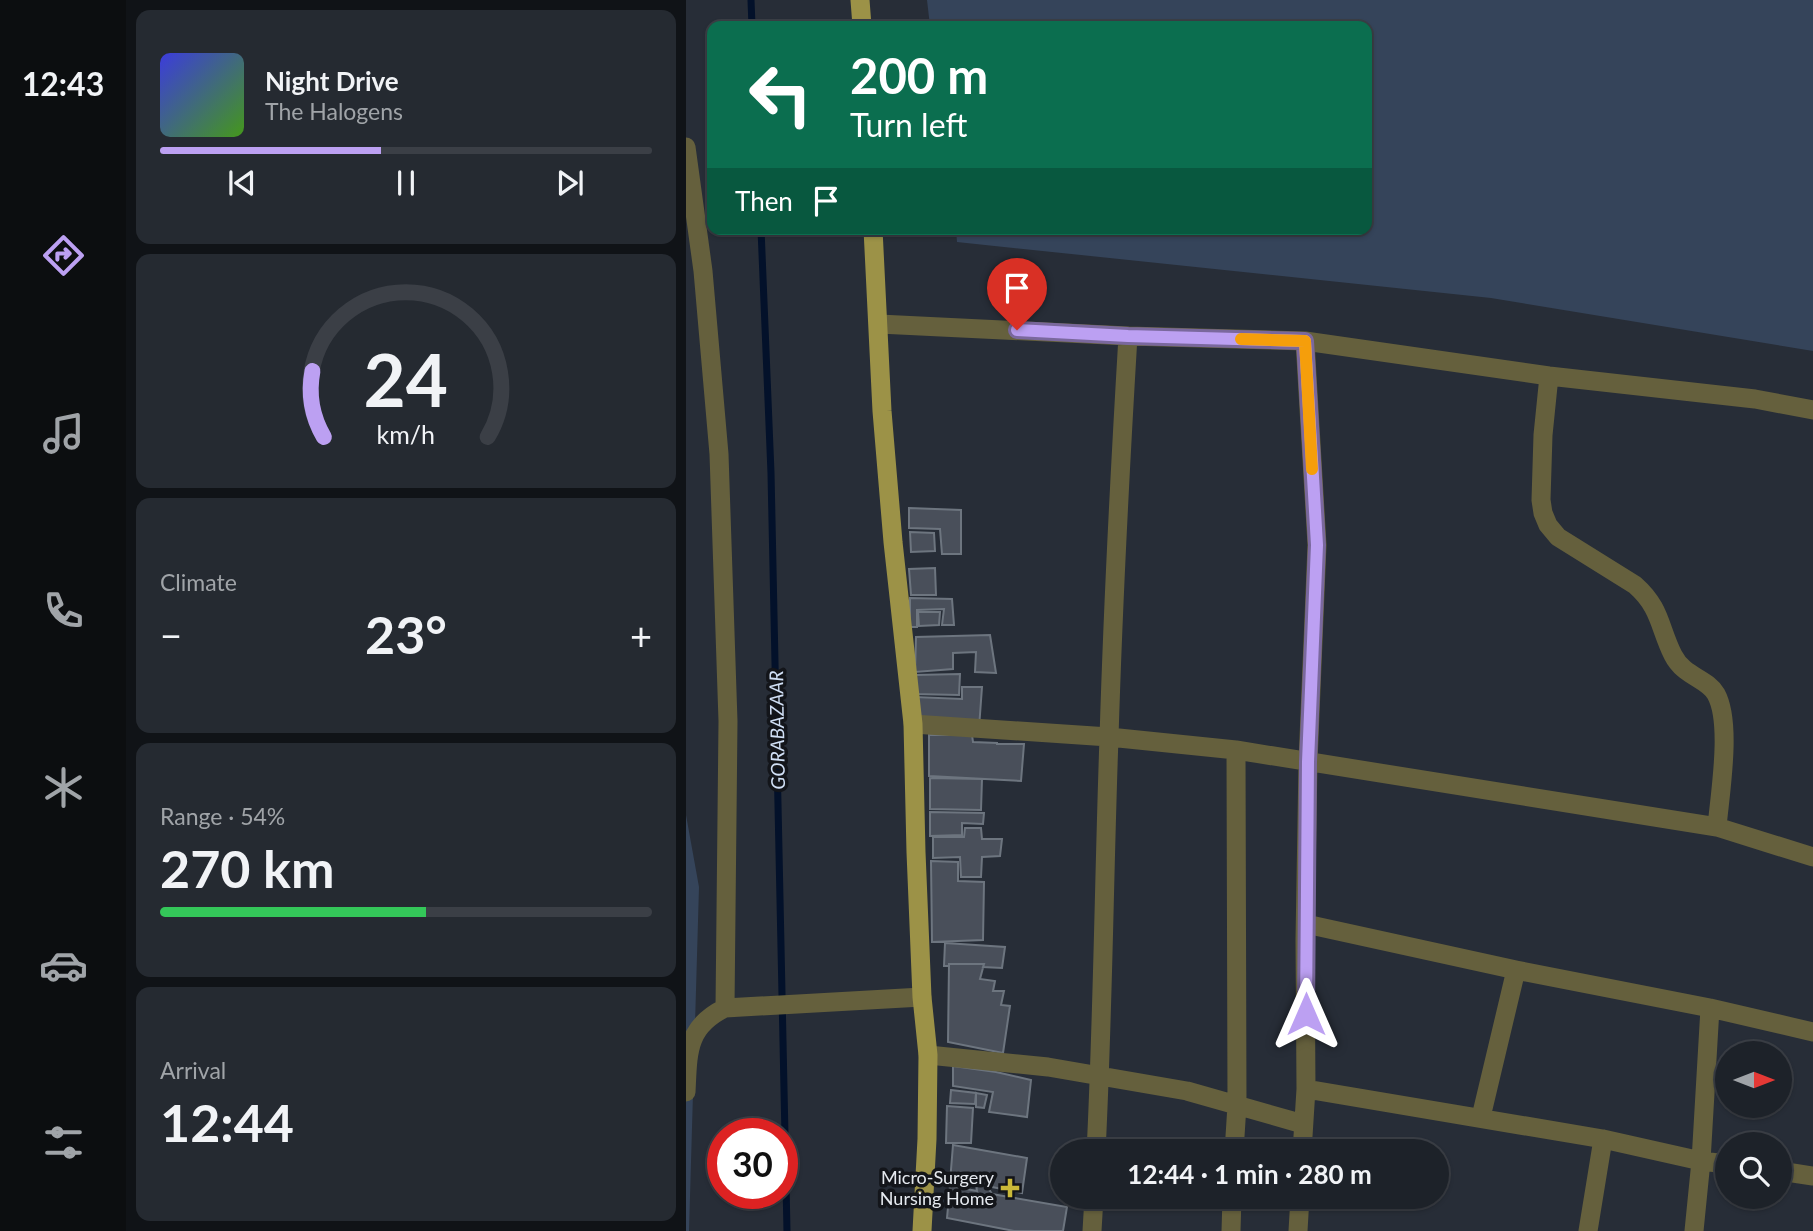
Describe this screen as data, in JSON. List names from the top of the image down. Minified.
{"water":["GORABAZAAR"],"places":{"health":["Micro-Surgery Nursing Home"]},"north":"right","page":{"tabs":"12:43","turn":["200 m","Turn left"],"song":["Night Drive","The Halogens"],"then":"Then","tile":["Climate",["Range · 54%","270 km"],["Arrival","12:44"]],"heat":["−","23°","+"],"limit":"30","trip":"12:44 · 1 min · 280 m","gauge":["24","km/h"]}}
